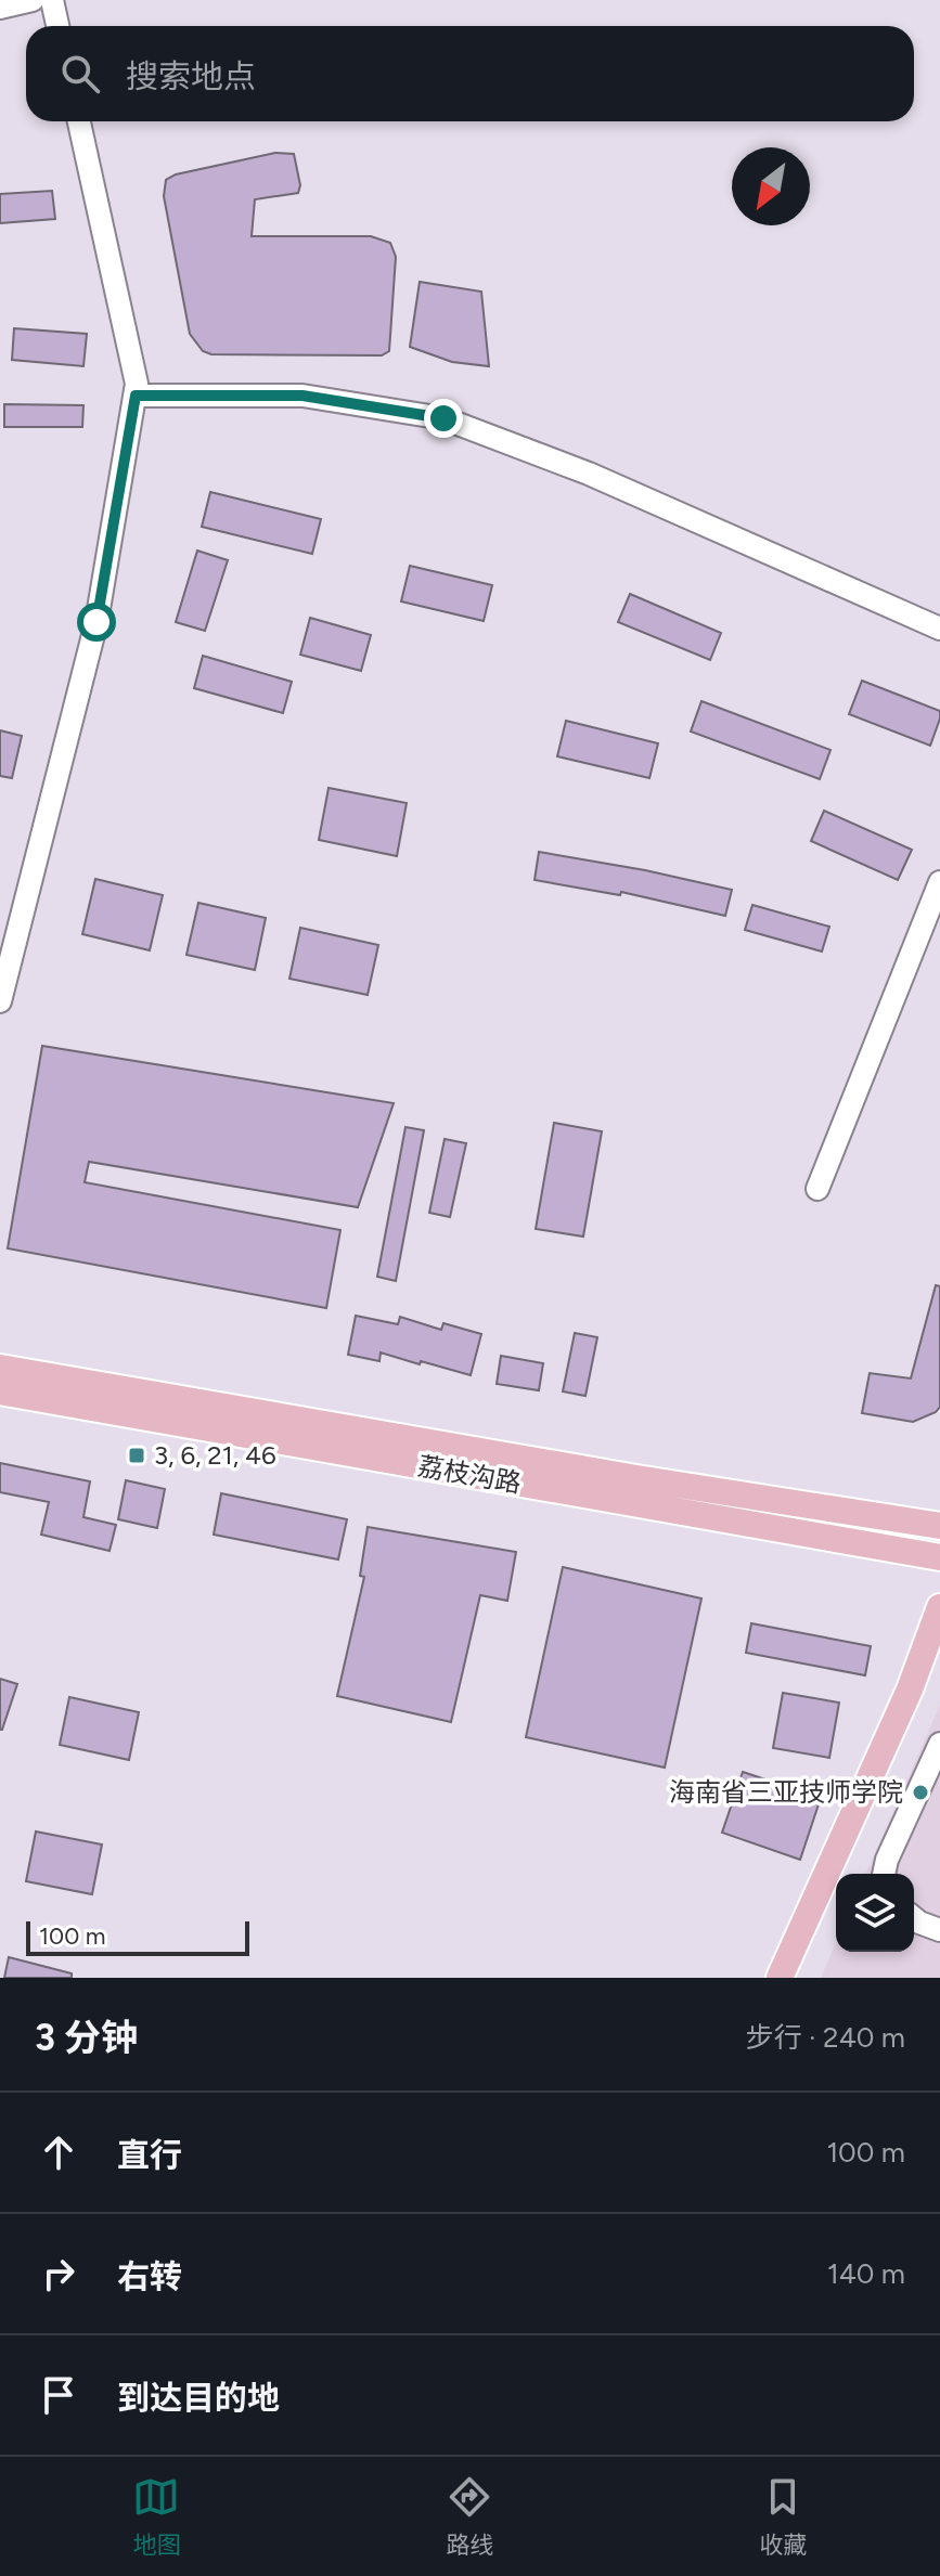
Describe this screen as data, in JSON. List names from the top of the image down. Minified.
{"streets":{"main road":["荔枝沟路"]},"places":{"transit":["3, 6, 21, 46"],"other":["海南省三亚技师学院"]},"scale_bar":"100 m","north":"bottom left","page":{"search":"搜索地点","scale":"100 m","heading":["3 分钟","步行 · 240 m"],"list":[["直行","100 m"],["右转","140 m"],"到达目的地"],"nav":["地图","路线","收藏"]}}
